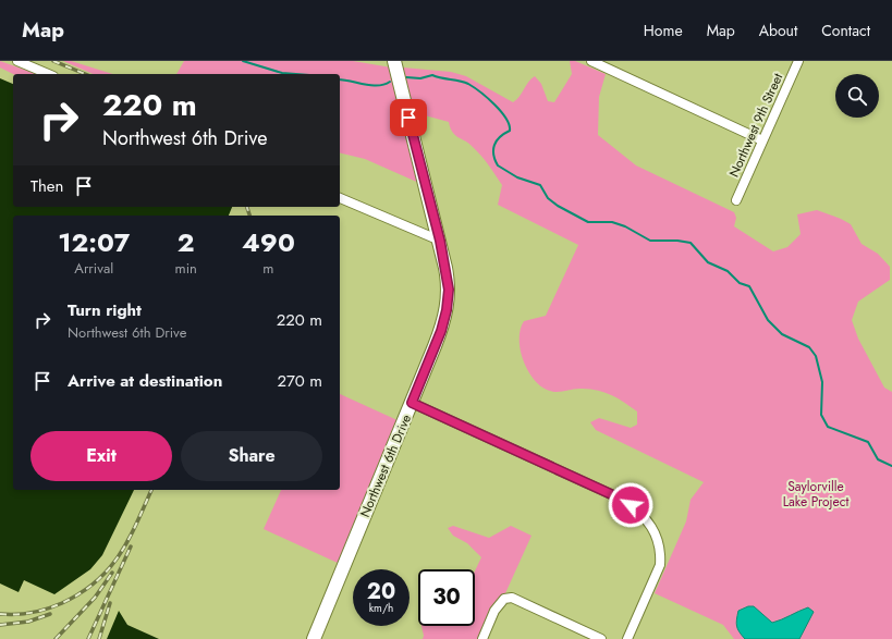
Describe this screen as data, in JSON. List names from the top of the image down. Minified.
{"streets":{"main road":["Northwest 6th Drive"],"street":["Northwest 9th Street"]},"parks":["Saylorville Lake Project"],"page":{"header":"Map","nav":["Home","Map","About","Contact"],"turn":["220 m","Northwest 6th Drive"],"then":"Then","eta":["12:07","Arrival","2","min","490","m"],"list":[{"name":"Turn right","note":"Northwest 6th Drive","value":"220 m"},{"name":"Arrive at destination","value":"270 m"}],"buttons":["Exit","Share"],"speed":"20 km/h","limit":"30"}}
